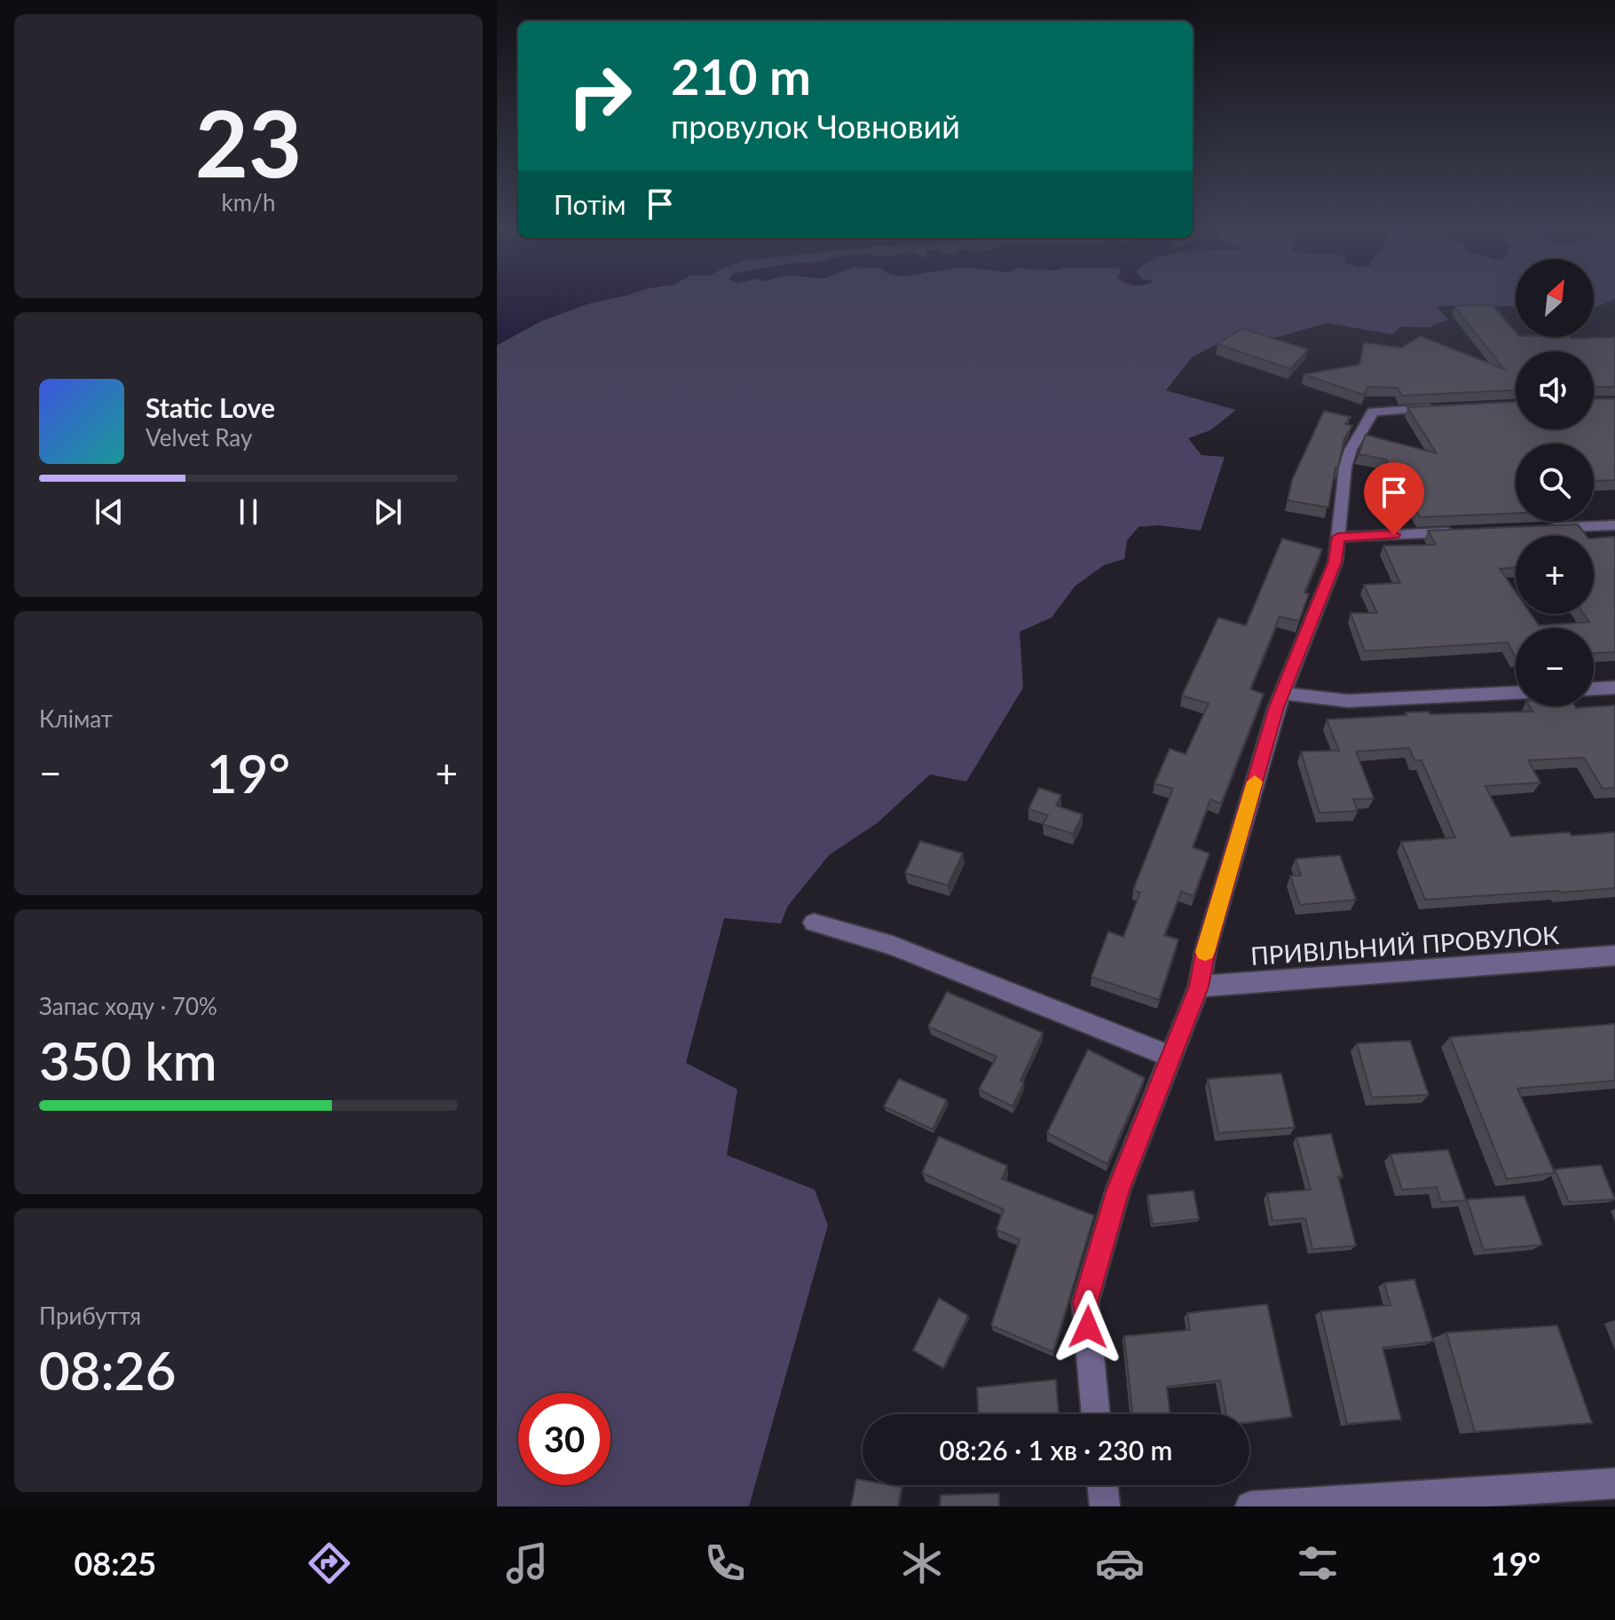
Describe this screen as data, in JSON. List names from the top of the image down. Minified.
{"streets":{"street":["ПРИВІЛЬНИЙ ПРОВУЛОК"]},"north":"top right","page":{"tile":[["23","km/h"],"Клімат",["Запас ходу · 70%","350 km"],["Прибуття","08:26"]],"turn":["210 m","провулок Човновий"],"then":"Потім","map_buttons":["+","−"],"song":["Static Love","Velvet Ray"],"heat":["−","19°","+"],"limit":"30","trip":"08:26 · 1 хв · 230 m","tabs":["08:25","19°"]}}
